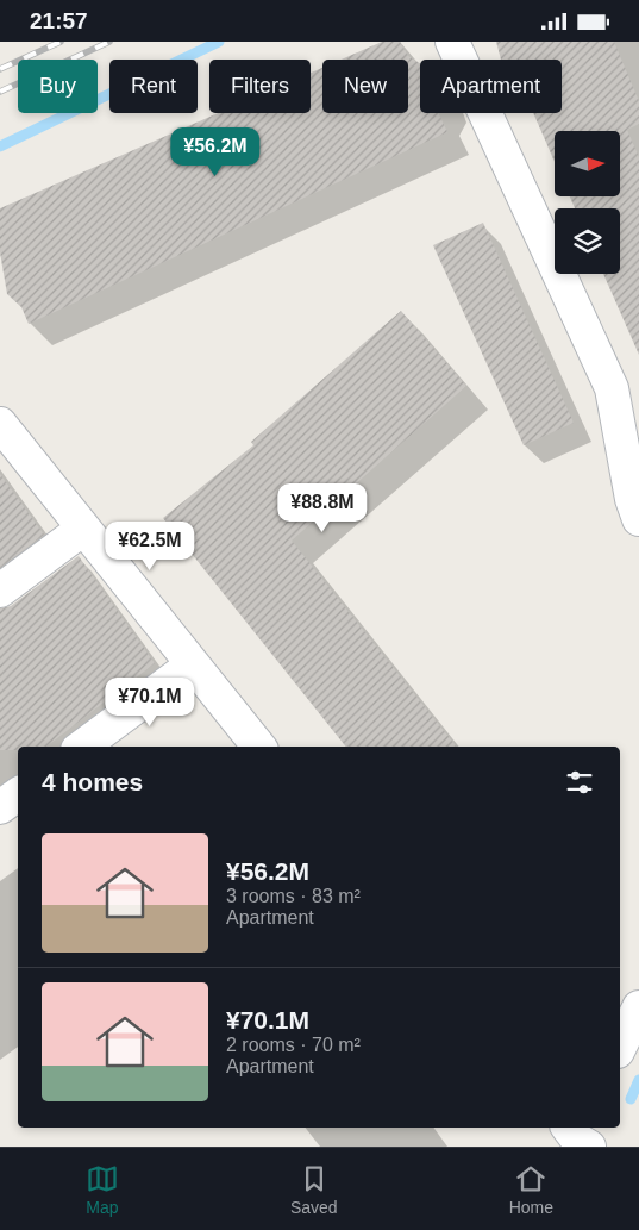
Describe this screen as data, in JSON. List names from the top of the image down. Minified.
{"north":"right","page":{"status":"21:57","chip":["Buy","Rent","Filters","New","Apartment"],"price":["¥56.2M","¥88.8M","¥62.5M","¥70.1M"],"heading":"4 homes","list":[{"name":"¥56.2M","note":"3 rooms · 83 m² · Apartment"},{"name":"¥70.1M","note":"2 rooms · 70 m² · Apartment"}],"tabs":["Map","Saved","Home"]}}
